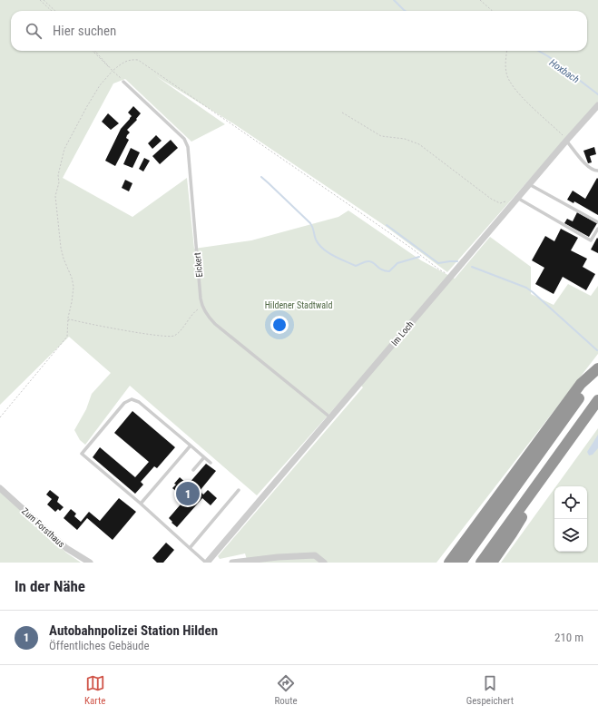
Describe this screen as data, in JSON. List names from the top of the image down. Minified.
{"streets":{"street":["Im Loch","Zum Forsthaus"],"lane":["Eickert"]},"water":["Hoxbach"],"parks":["Hildener Stadtwald"],"page":{"search":"Hier suchen","pins":"1","heading":"In der Nähe","list":[{"mark":"1","name":"Autobahnpolizei Station Hilden","note":"Öffentliches Gebäude","value":"210 m"}],"nav":["Karte","Route","Gespeichert"]}}
